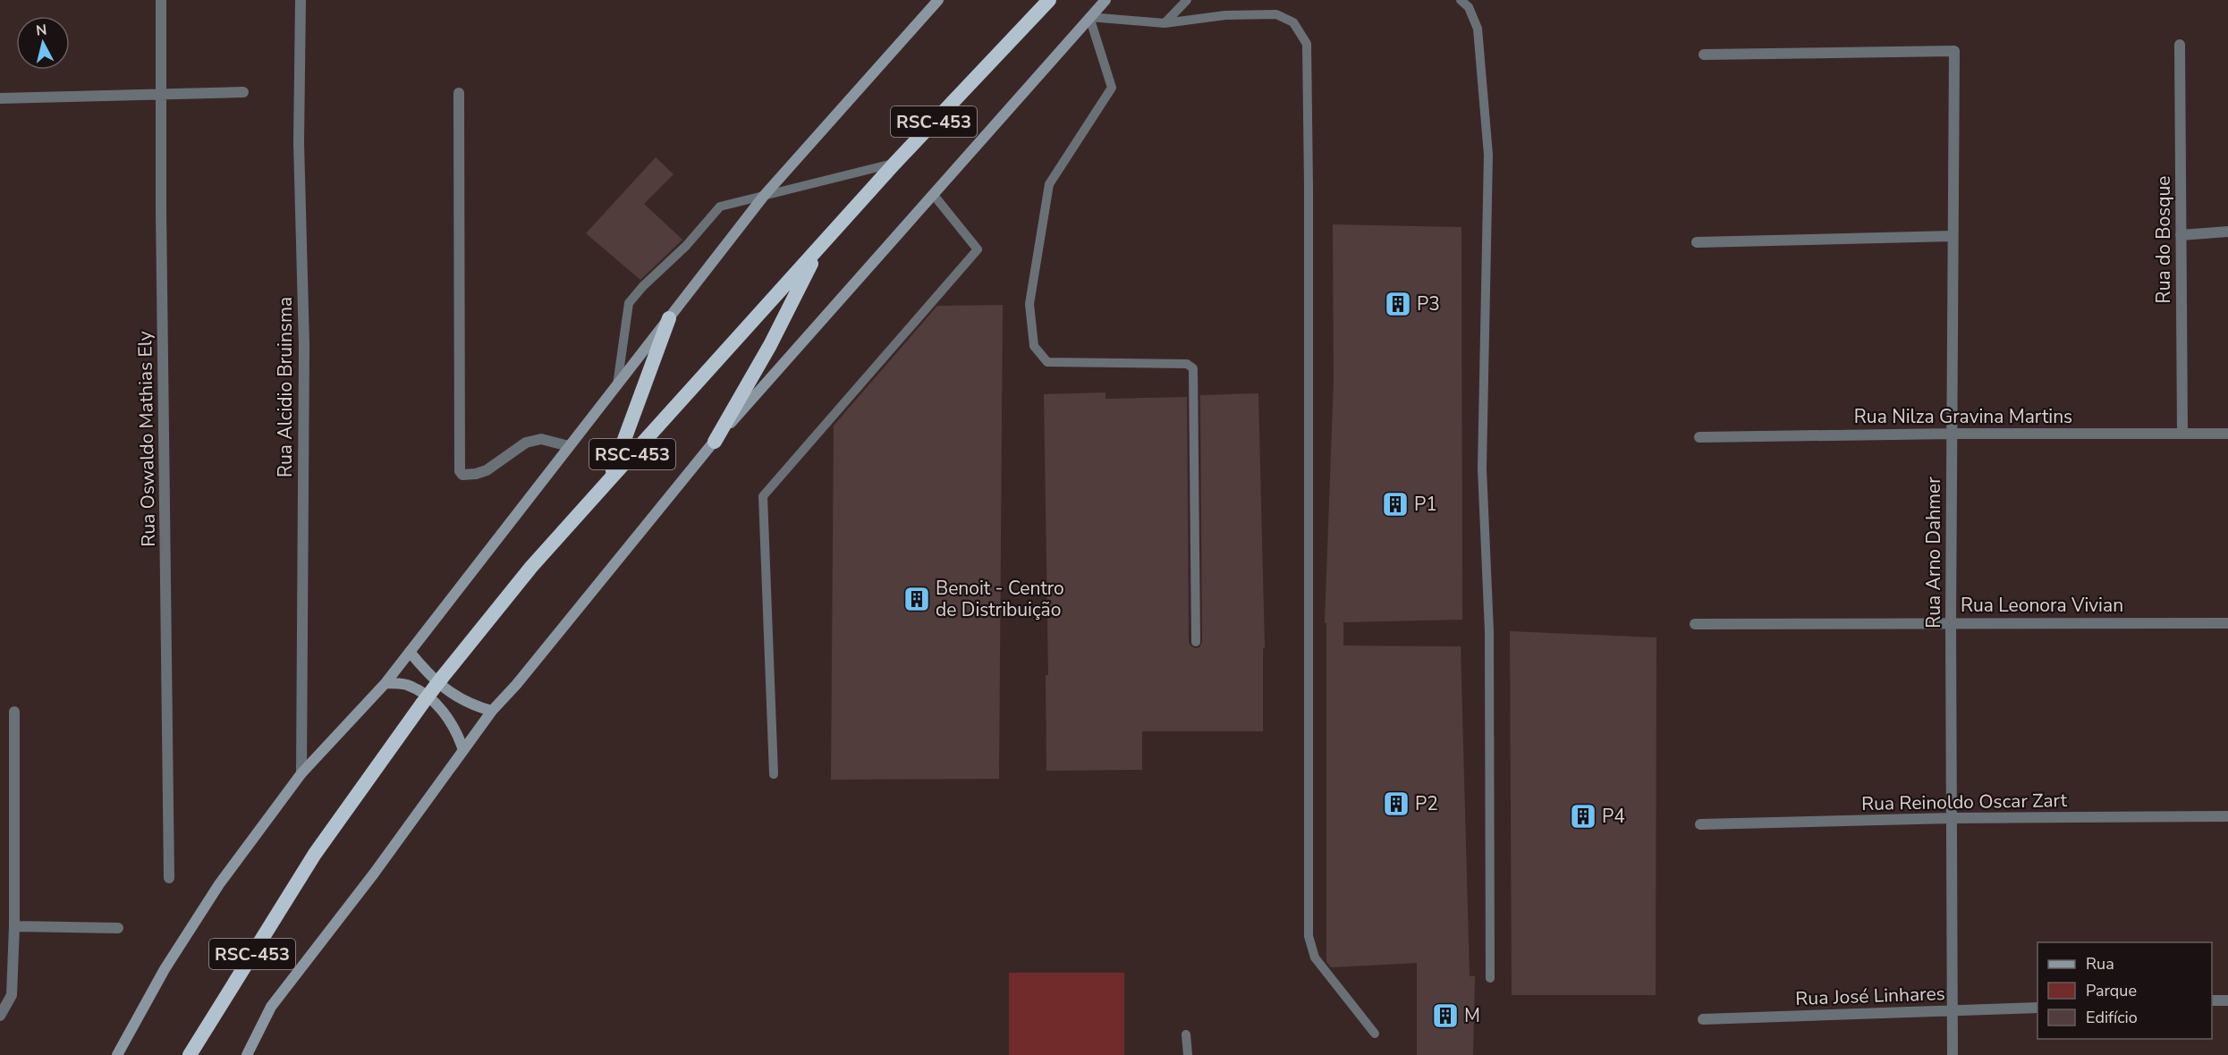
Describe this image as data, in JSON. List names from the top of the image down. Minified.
{"streets":{"highway":["RSC-453"],"street":["Rua do Bosque","Rua Alcidio Bruinsma","Rua Nilza Gravina Martins","Rua Oswaldo Mathias Ely","Rua Arno Dahmer","Rua Leonora Vivian","Rua Reinoldo Oscar Zart","Rua José Linhares"]},"crossings":[["Rua do Bosque","Rua Nilza Gravina Martins"],["Rua Nilza Gravina Martins","Rua Arno Dahmer"],["Rua Arno Dahmer","Rua Leonora Vivian"],["Rua Arno Dahmer","Rua Reinoldo Oscar Zart"],["Rua Arno Dahmer","Rua José Linhares"]],"places":{"building":["P3","P1","Benoit - Centro de Distribuição","P2","P4","M"]},"legend":["Rua","Parque","Edifício"],"north":"top"}
